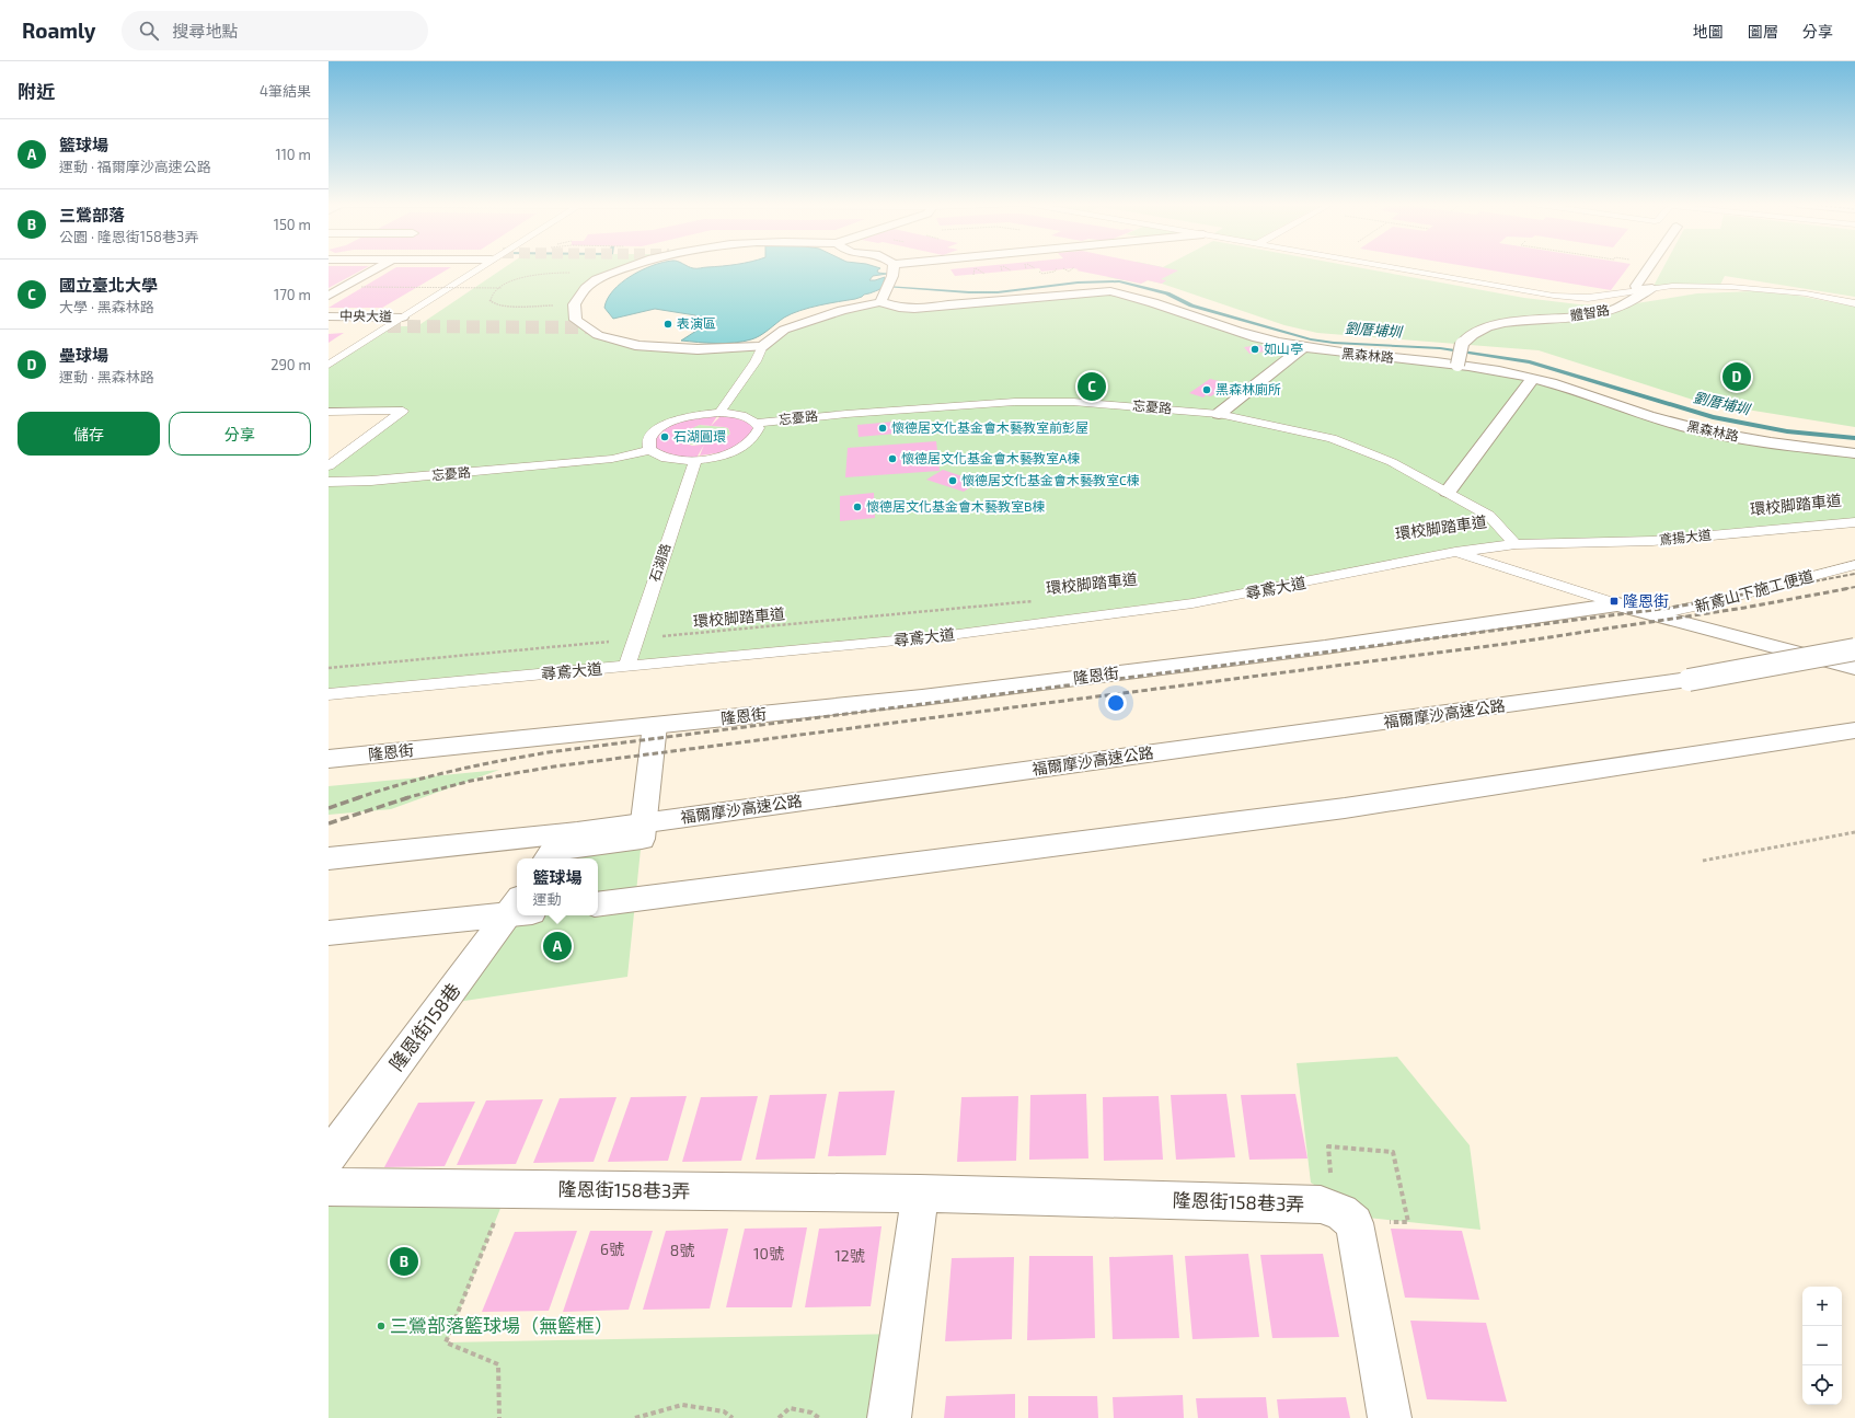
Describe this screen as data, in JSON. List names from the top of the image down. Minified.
{"streets":{"main road":["體智路","中央大道","黑森林路","隆恩街","福爾摩沙高速公路","隆恩街158巷","隆恩街158巷3弄"],"lane":["忘憂路","鳶揚大道","石湖路","尋鳶大道","新鳶山下施工便道"],"path":["環校脚踏車道"]},"crossings":[["體智路","黑森林路"],["忘憂路","鳶揚大道"],["忘憂路","尋鳶大道"],["環校脚踏車道","石湖路"],["鳶揚大道","尋鳶大道"],["石湖路","尋鳶大道"],["新鳶山下施工便道","隆恩街"]],"water":["劉厝埔圳"],"places":{"other":["表演區","如山亭","黑森林廁所","懷德居文化基金會木藝教室前彭屋","石湖圓環","懷德居文化基金會木藝教室A棟","懷德居文化基金會木藝教室C棟","懷德居文化基金會木藝教室B棟","三鶯部落籃球場（無籃框）"],"transit":["隆恩街"]},"house_numbers":["6號","8號","10號","12號"],"page":{"header":"Roamly","search":"搜尋地點","nav":["地圖","圖層","分享"],"heading":["附近","4筆結果"],"list":[{"mark":"A","name":"籃球場","note":"運動 · 福爾摩沙高速公路","value":"110 m"},{"mark":"B","name":"三鶯部落","note":"公園 · 隆恩街158巷3弄","value":"150 m"},{"mark":"C","name":"國立臺北大學","note":"大學 · 黑森林路","value":"170 m"},{"mark":"D","name":"壘球場","note":"運動 · 黑森林路","value":"290 m"}],"pins":["D","C","A","B"],"buttons":["儲存","分享"],"popup":["籃球場","運動"],"map_buttons":["+","−"]}}
